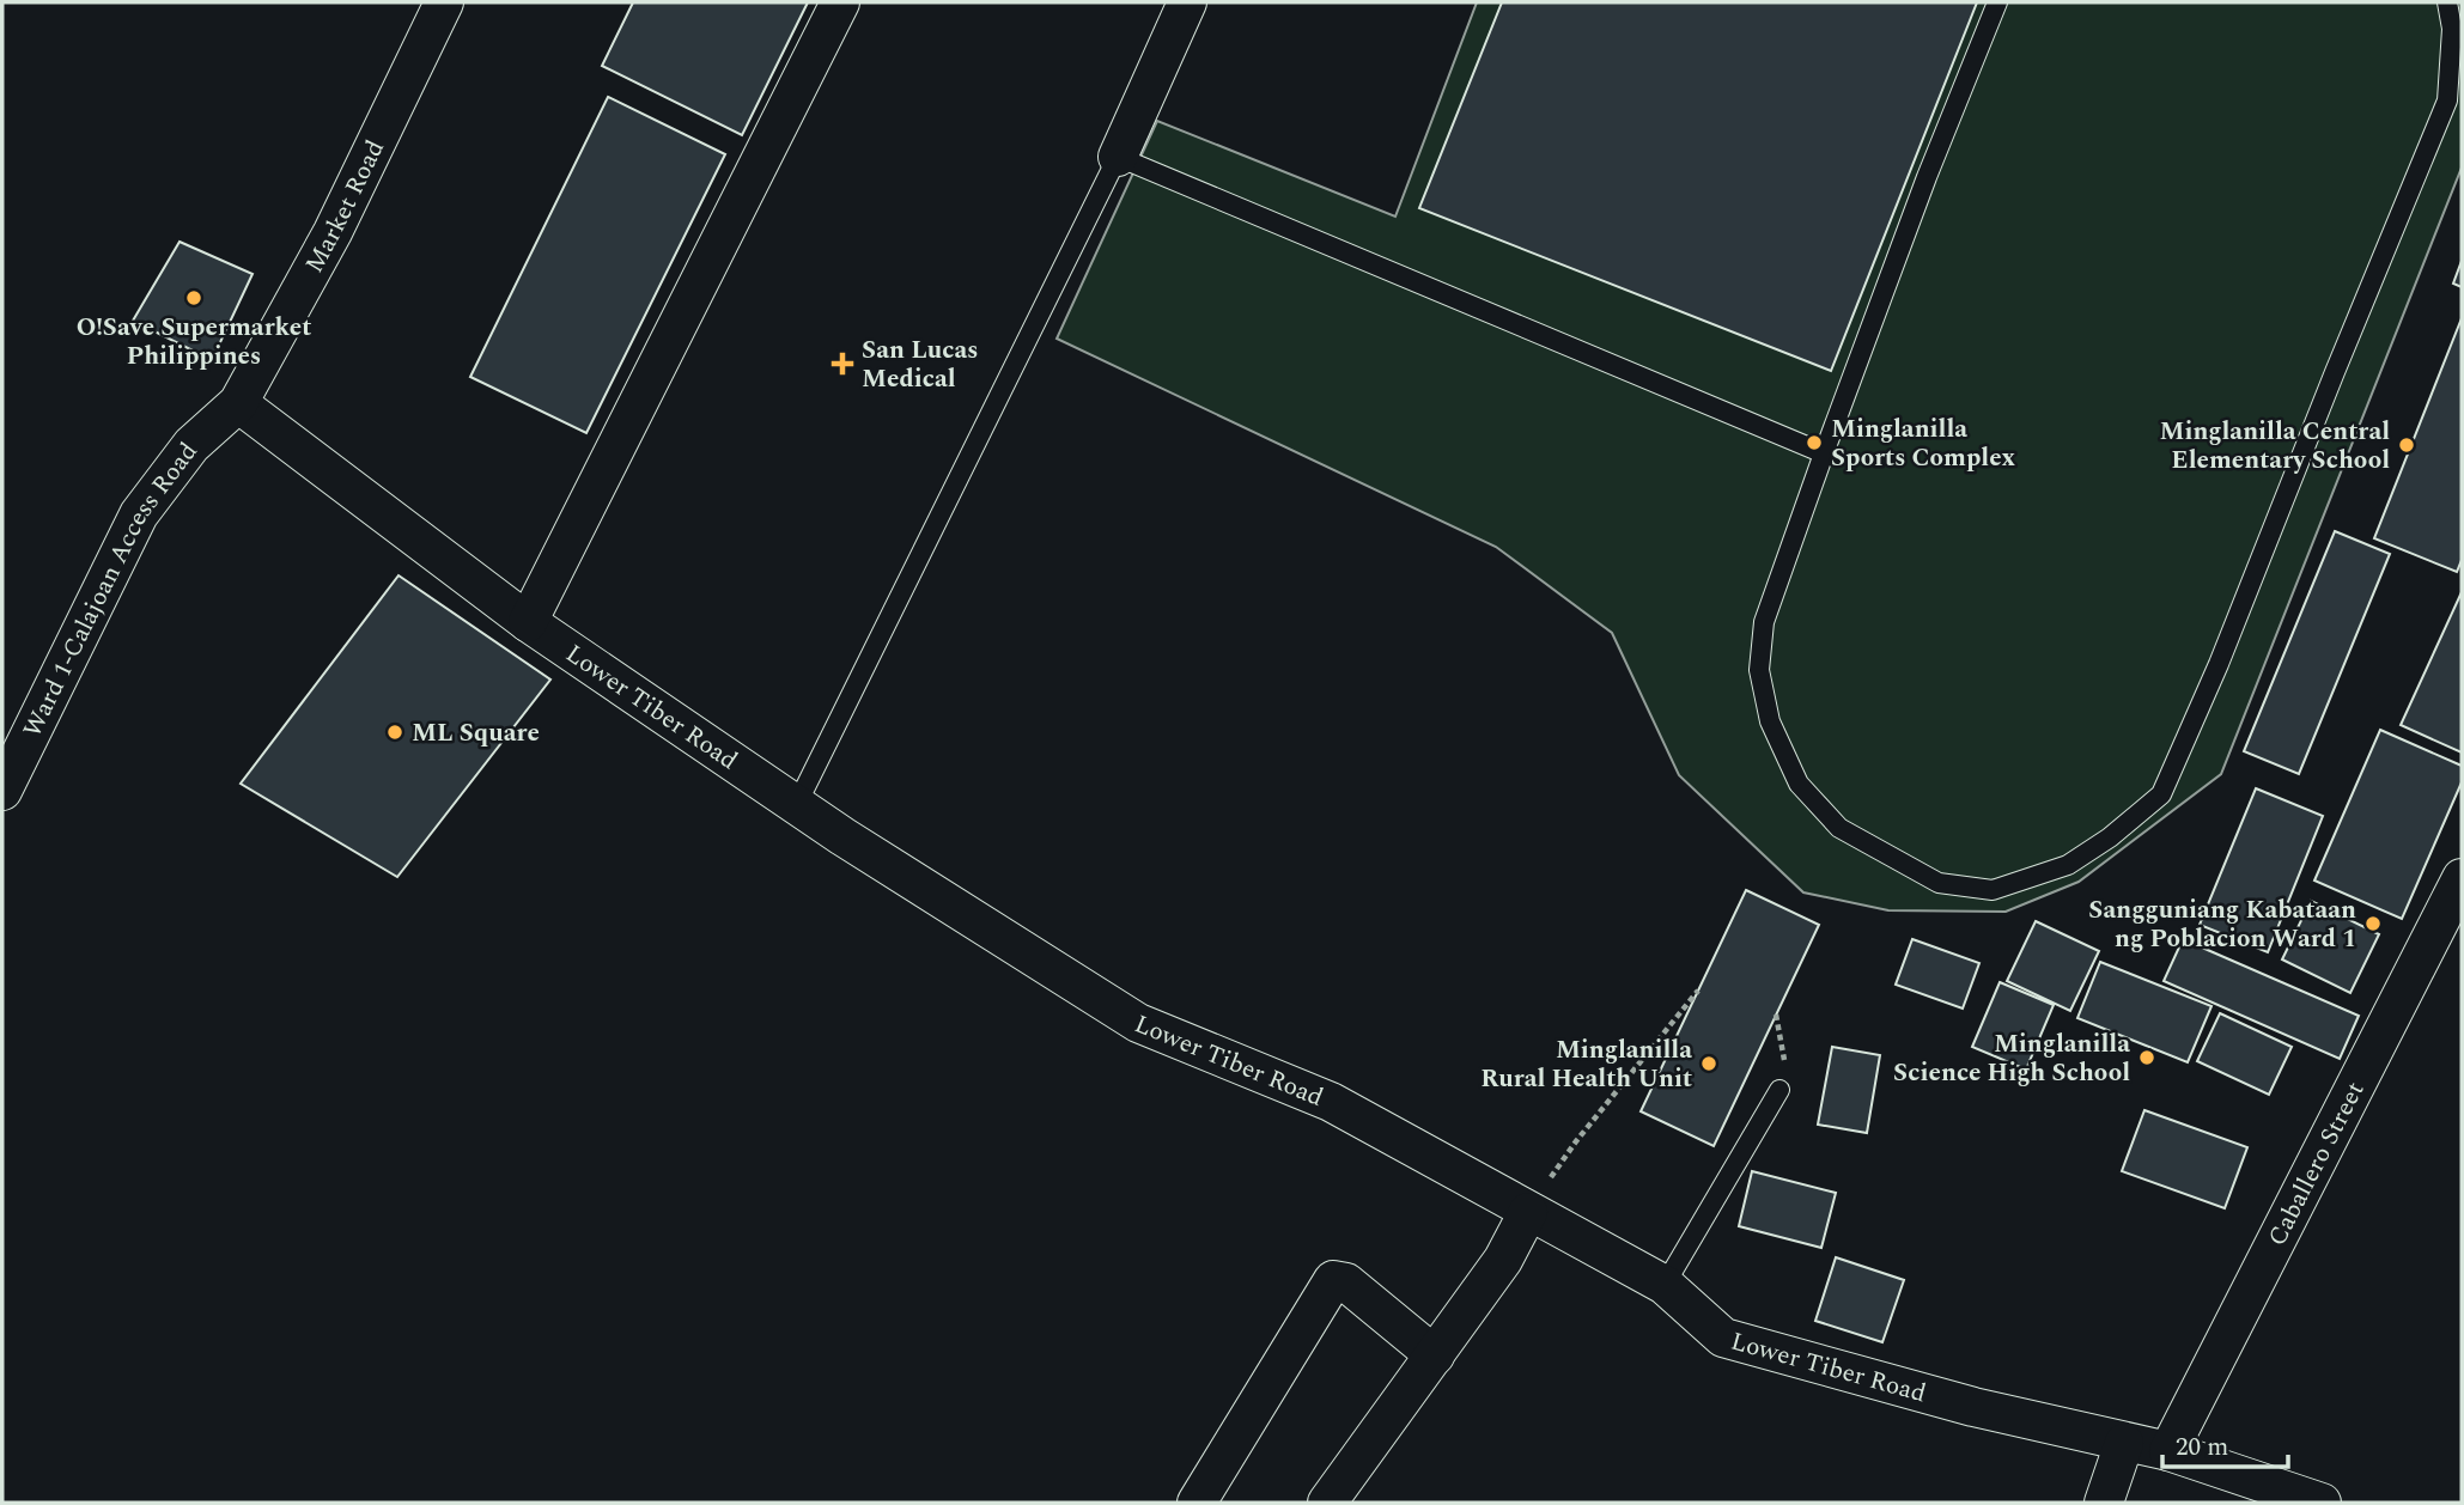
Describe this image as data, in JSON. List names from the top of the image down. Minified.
{"streets":{"street":["Market Road","Ward 1-Calajoan Access Road","Lower Tiber Road","Caballero Street"]},"crossings":[["Market Road","Ward 1-Calajoan Access Road"],["Market Road","Lower Tiber Road"],["Ward 1-Calajoan Access Road","Lower Tiber Road"],["Lower Tiber Road","Caballero Street"]],"places":{"other":["O!Save Supermarket Philippines","Minglanilla Sports Complex","Minglanilla Central Elementary School","ML Square","Sangguniang Kabataan ng Poblacion Ward 1","Minglanilla Science High School","Minglanilla Rural Health Unit"],"health":["San Lucas Medical"]},"scale_bar":"20 m"}
